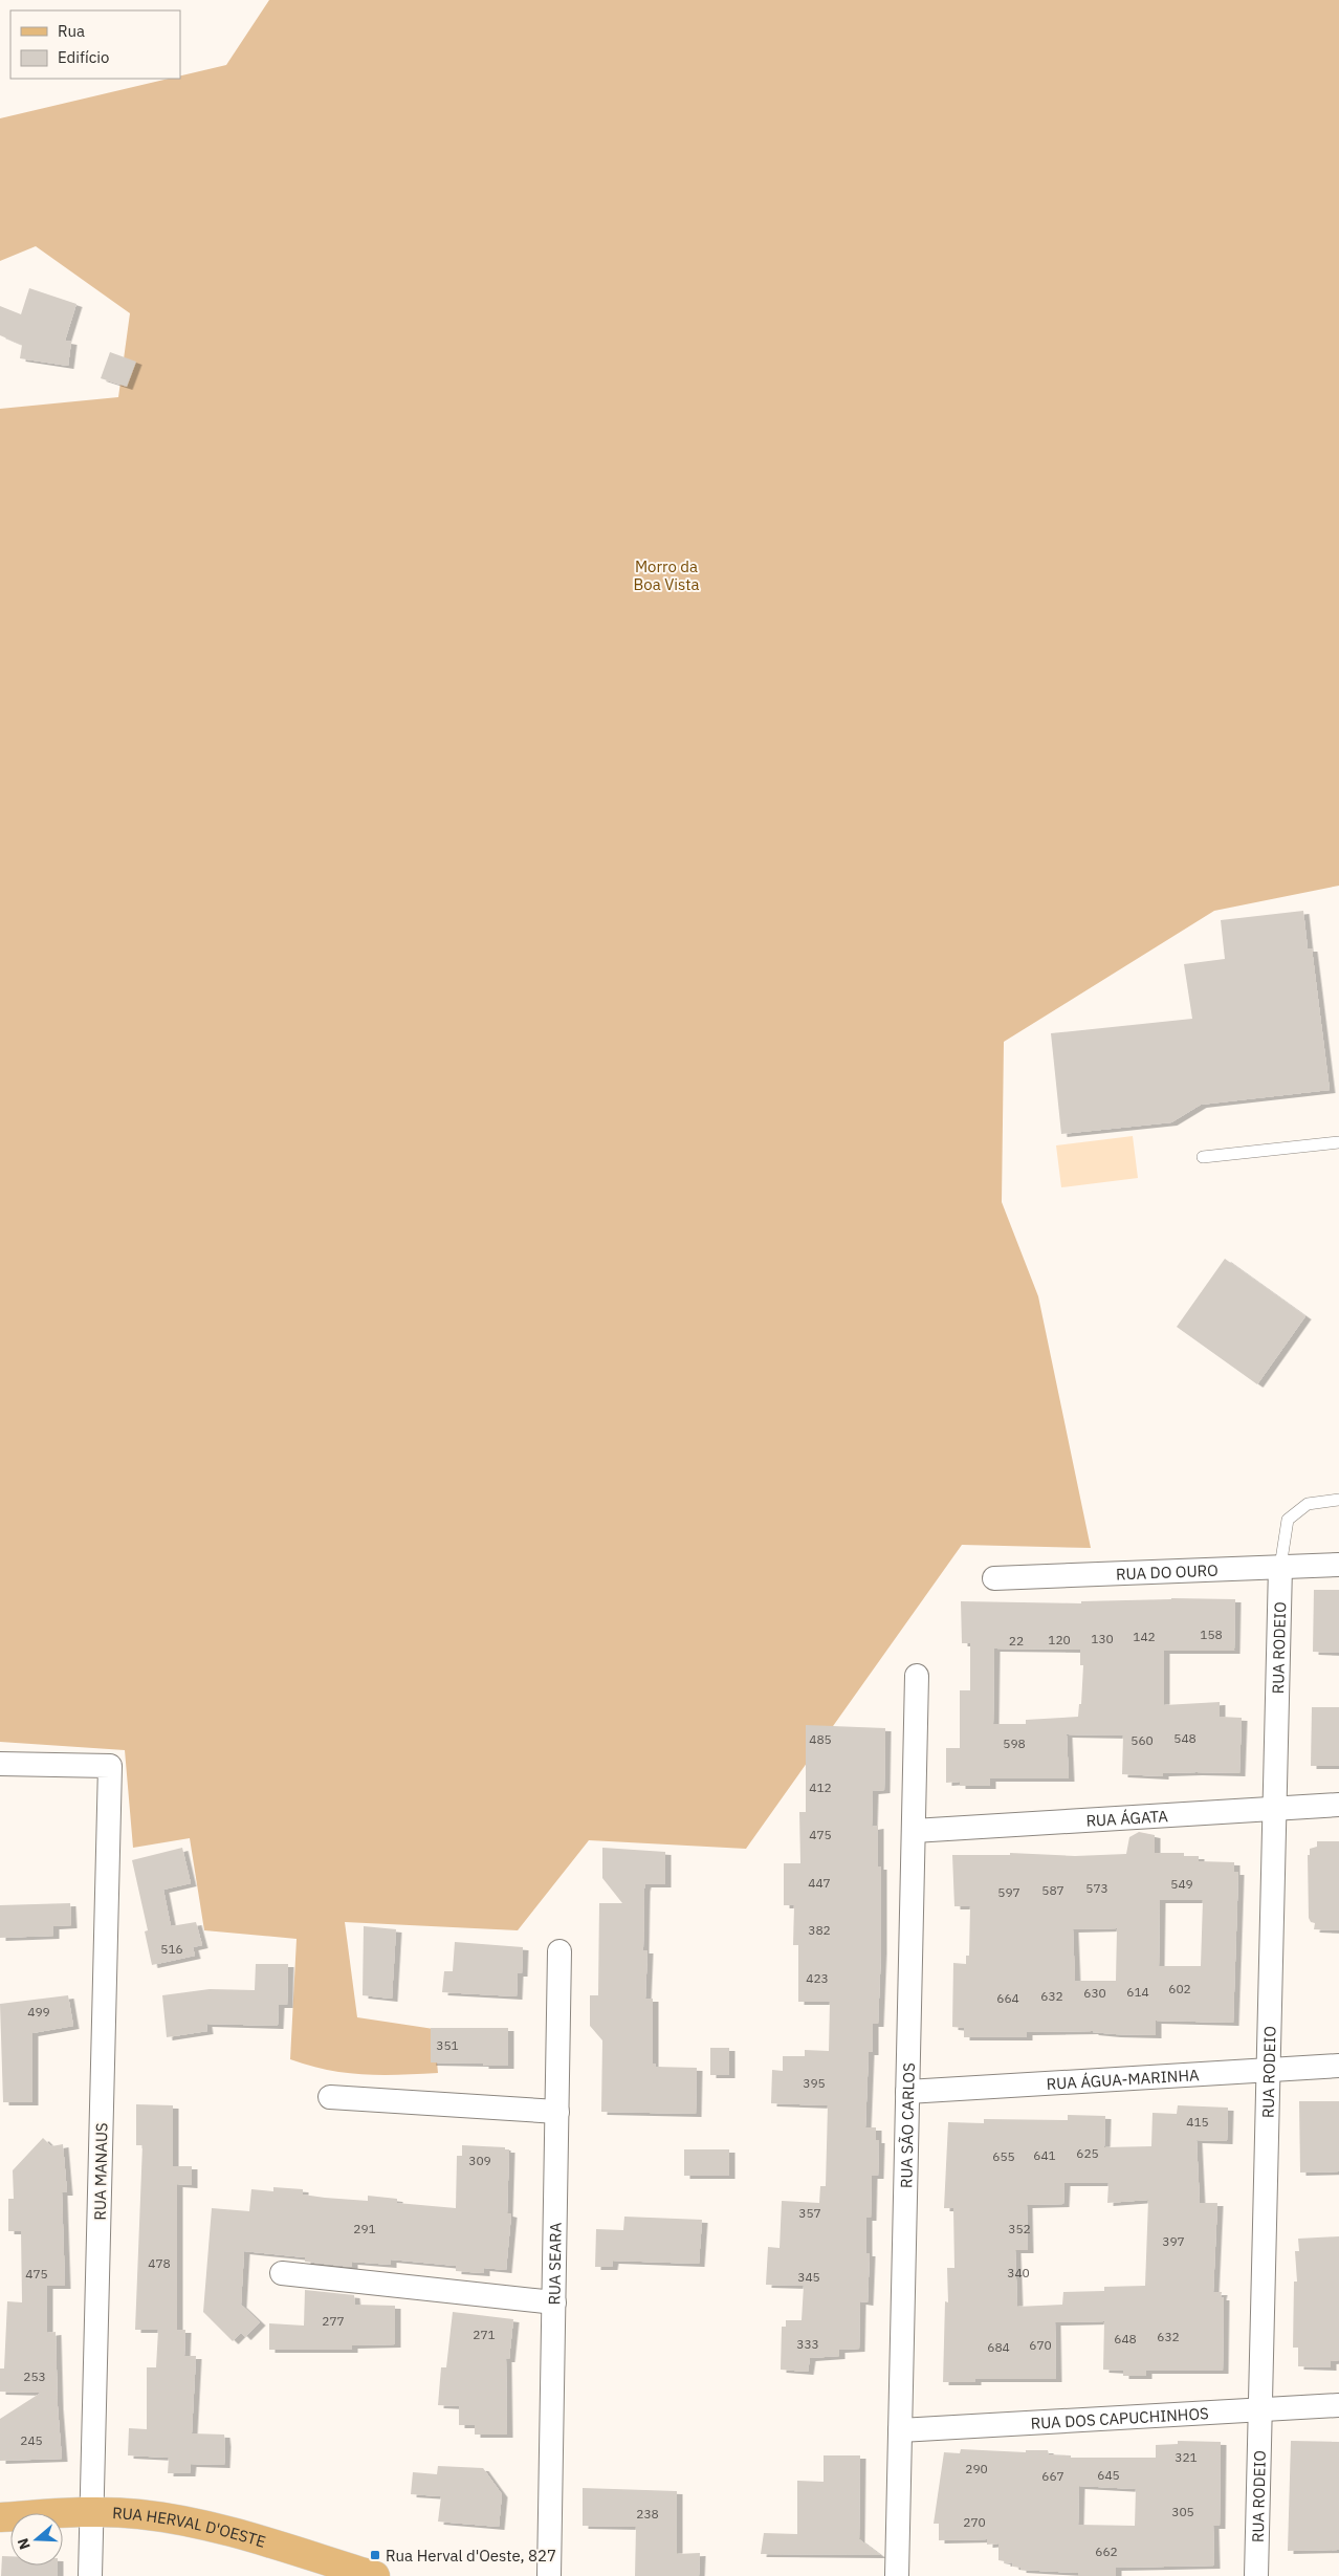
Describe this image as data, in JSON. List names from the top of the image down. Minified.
{"streets":{"main road":["RUA HERVAL D'OESTE"],"street":["RUA DO OURO","RUA RODEIO","RUA ÁGATA","RUA ÁGUA-MARINHA","RUA SÃO CARLOS","RUA MANAUS","RUA SEARA","RUA DOS CAPUCHINHOS"]},"crossings":[["RUA DO OURO","RUA RODEIO"],["RUA RODEIO","RUA ÁGATA"],["RUA RODEIO","RUA ÁGUA-MARINHA"],["RUA RODEIO","RUA DOS CAPUCHINHOS"],["RUA ÁGATA","RUA SÃO CARLOS"],["RUA ÁGUA-MARINHA","RUA SÃO CARLOS"],["RUA SÃO CARLOS","RUA DOS CAPUCHINHOS"],["RUA MANAUS","RUA HERVAL D'OESTE"]],"parks":["Morro da Boa Vista"],"places":{"transit":["Rua Herval d'Oeste, 827"]},"house_numbers":["158","142","130","120","22","548","485","560","598","412","475","447","549","573","587","597","382","516","423","602","614","630","632","664","499","351","395","415","625","641","655","309","357","291","352","397","478","340","475","345","277","271","632","648","333","670","684","253","245","321","290","645","667","305","238","270","662"],"legend":["Rua","Edifício"],"north":"left"}
